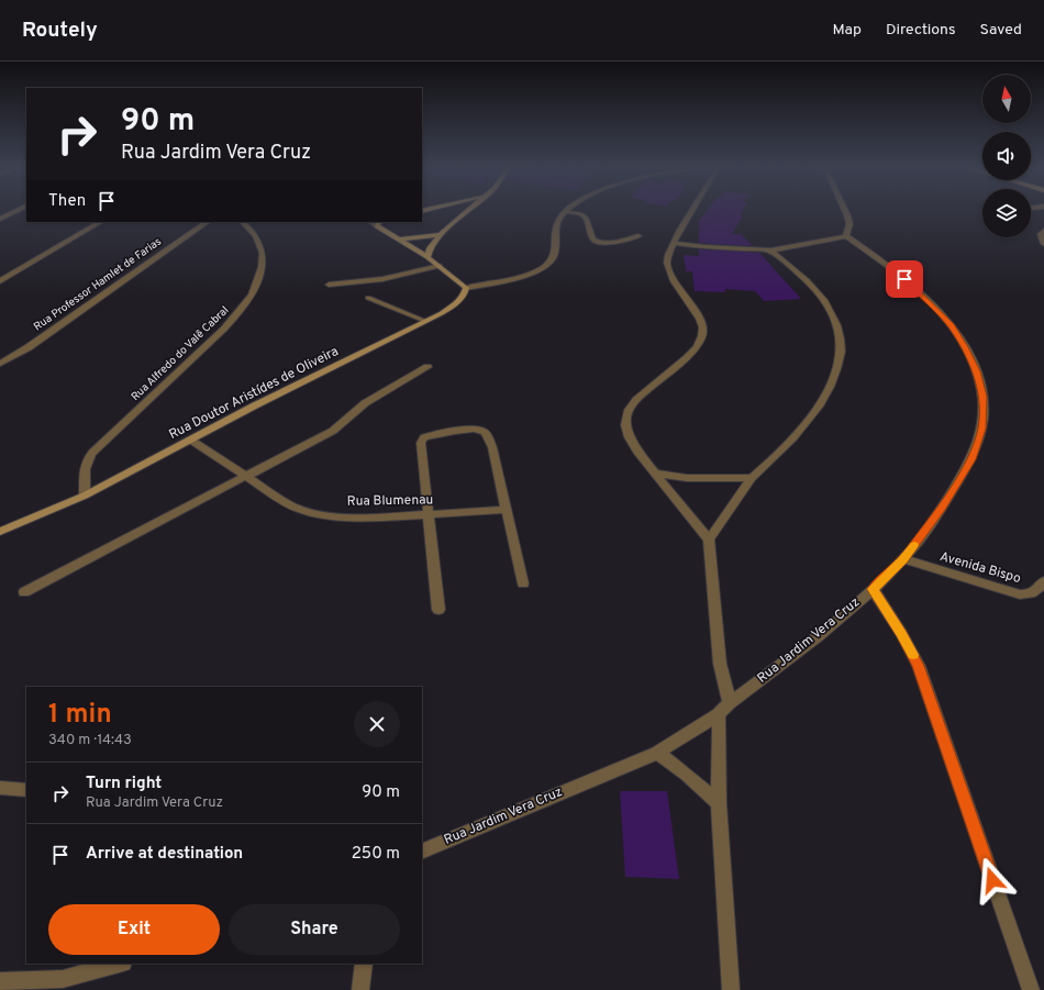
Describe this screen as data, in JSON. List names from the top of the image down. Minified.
{"streets":{"main road":["Rua Doutor Aristídes de Oliveira"],"street":["Rua Professor Hamlet de Farias","Rua Alfredo do Valê Cabral","Rua Blumenau","Avenida Bispo","Rua Jardim Vera Cruz"]},"crossings":[["Rua Alfredo do Valê Cabral","Rua Doutor Aristídes de Oliveira"],["Rua Doutor Aristídes de Oliveira","Rua Blumenau"],["Avenida Bispo","Rua Jardim Vera Cruz"]],"north":"top","page":{"header":"Routely","nav":["Map","Directions","Saved"],"turn":["90 m","Rua Jardim Vera Cruz"],"then":"Then","heading":["1 min","340 m · 14:43"],"list":[{"name":"Turn right","note":"Rua Jardim Vera Cruz","value":"90 m"},{"name":"Arrive at destination","value":"250 m"}],"buttons":["Exit","Share"]}}
